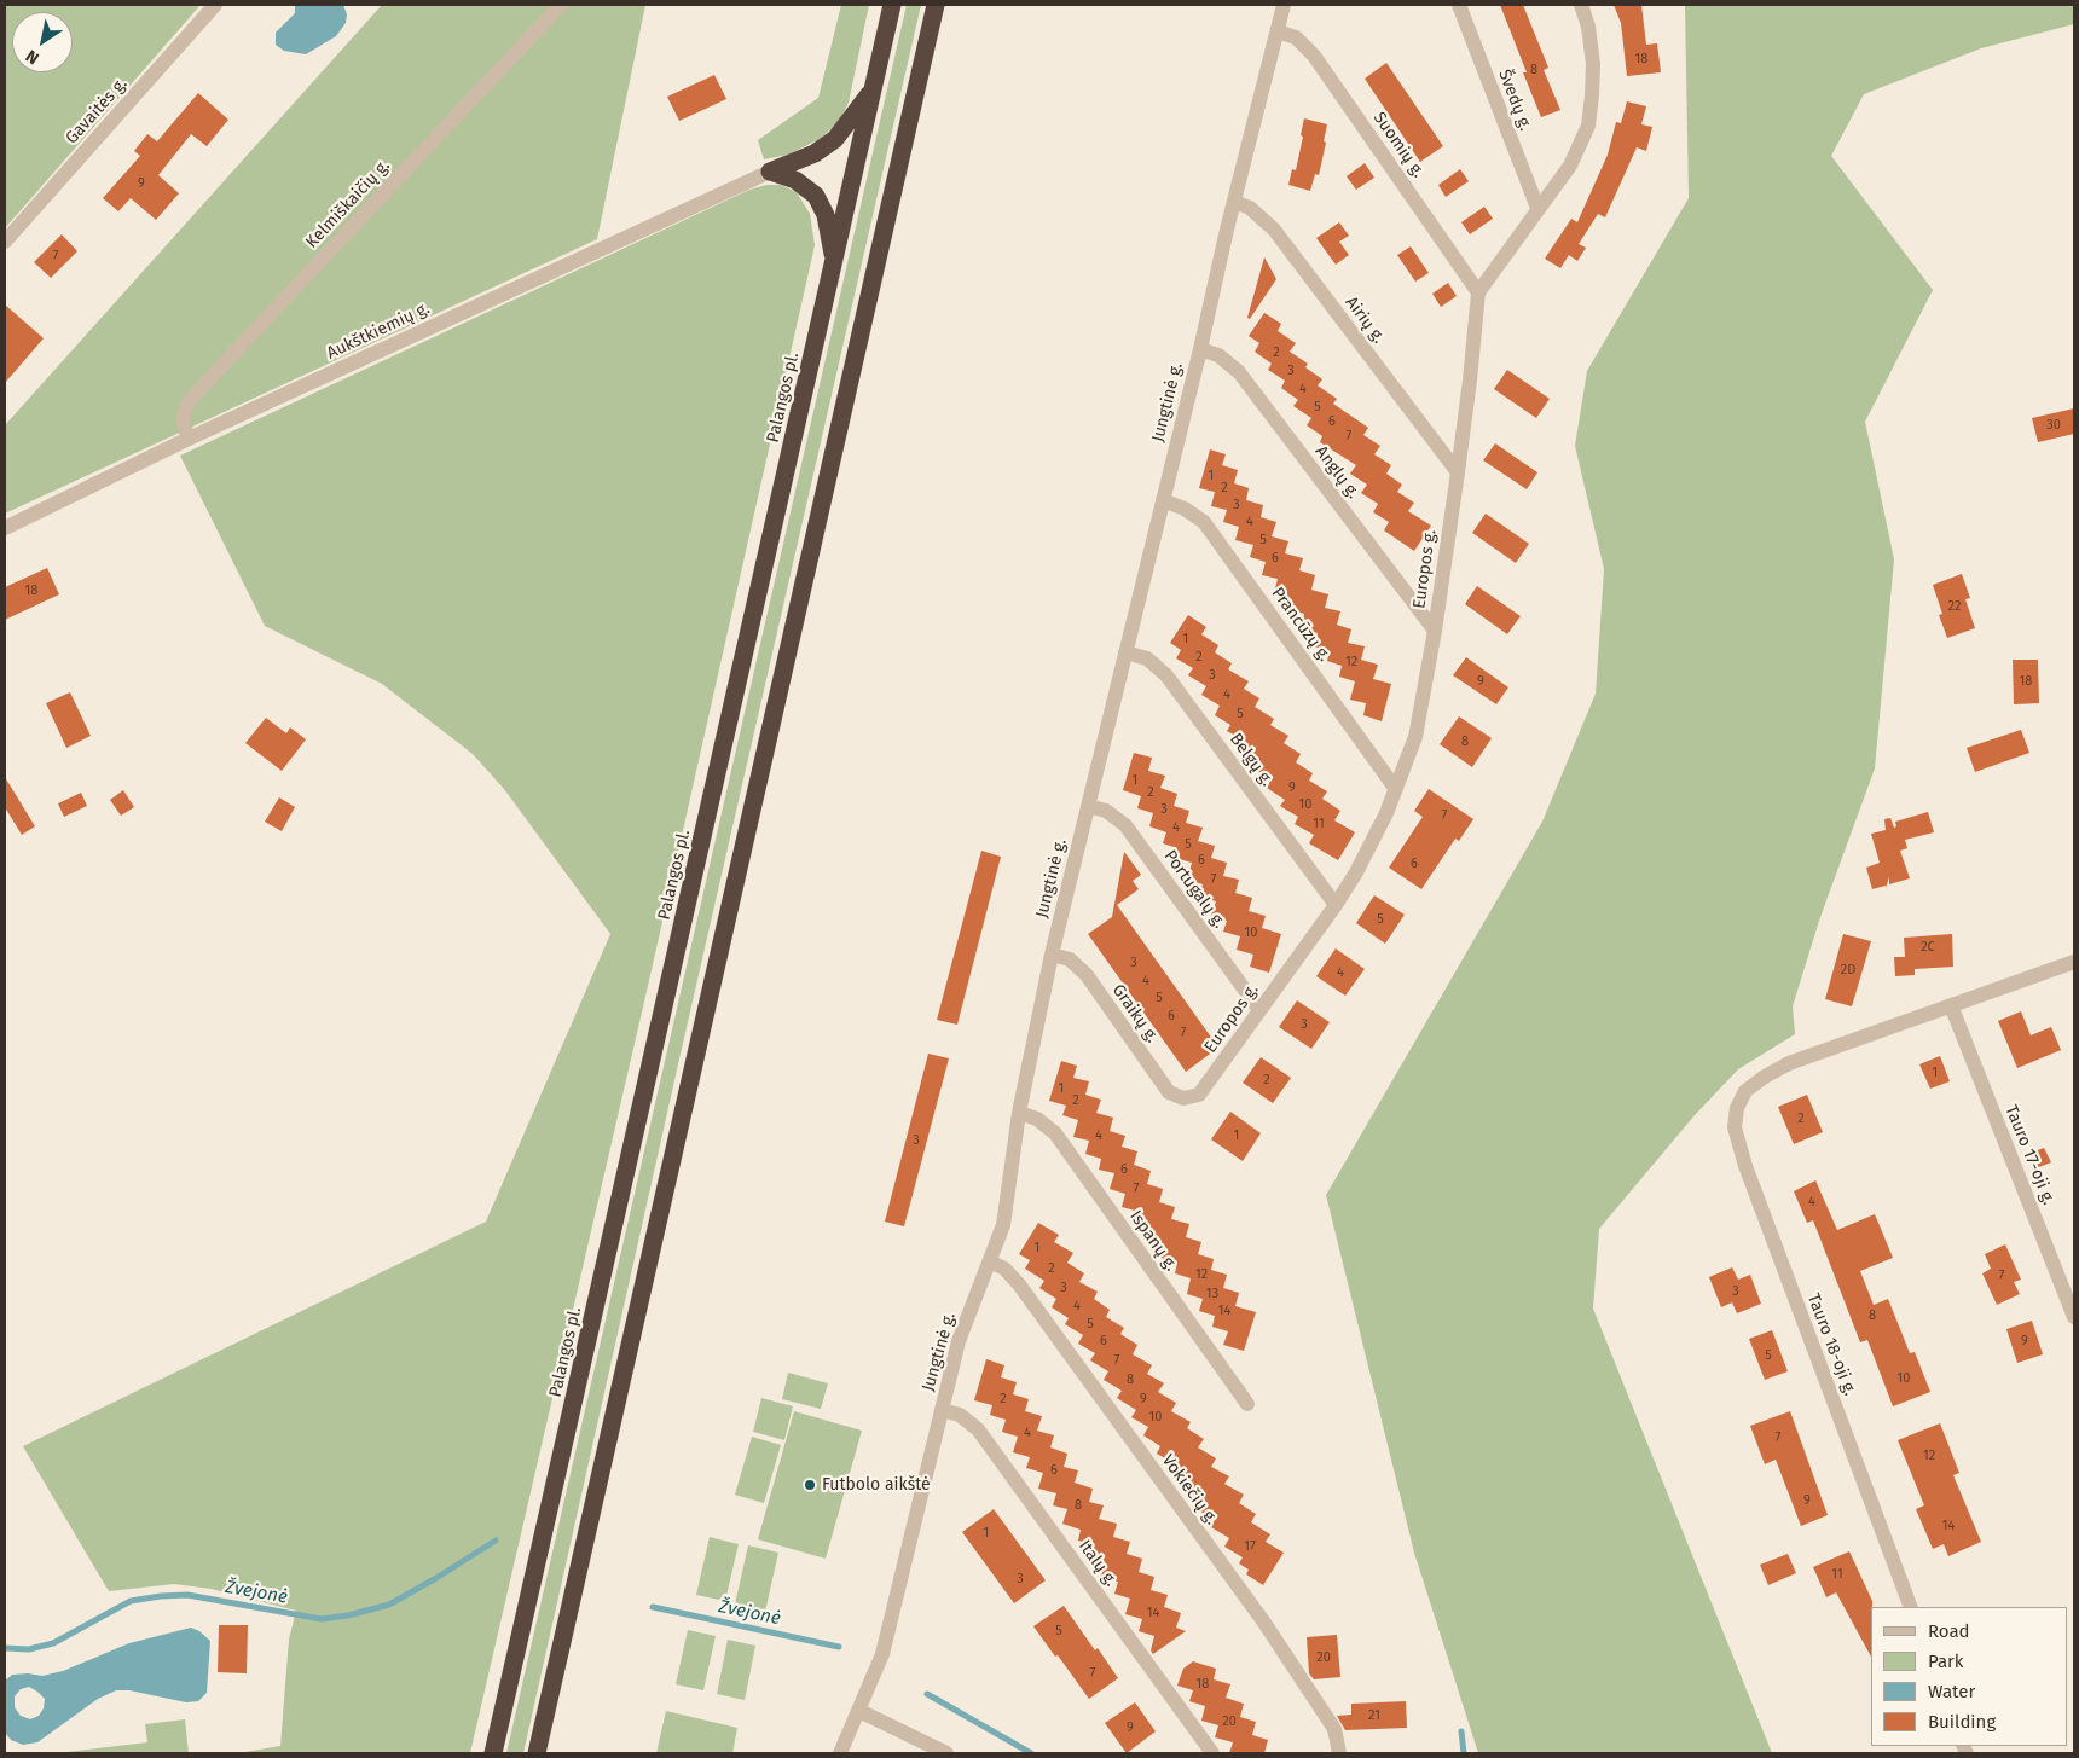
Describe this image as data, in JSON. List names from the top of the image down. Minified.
{"streets":{"highway":["Palangos pl."],"street":["Švedų g.","Gavaitės g.","Suomių g.","Kelmiškaičių g.","Airių g.","Aukštkiemių g.","Jungtinė g.","Anglų g.","Europos g.","Prancūzų g.","Belgų g.","Portugalų g.","Graikų g.","Tauro 17-oji g.","Ispanų g.","Tauro 18-oji g.","Vokiečių g.","Italų g."]},"crossings":[["Švedų g.","Europos g."],["Suomių g.","Jungtinė g."],["Suomių g.","Europos g."],["Kelmiškaičių g.","Aukštkiemių g."],["Airių g.","Jungtinė g."],["Airių g.","Europos g."],["Jungtinė g.","Anglų g."],["Jungtinė g.","Prancūzų g."],["Jungtinė g.","Belgų g."],["Jungtinė g.","Portugalų g."],["Jungtinė g.","Graikų g."],["Jungtinė g.","Ispanų g."],["Jungtinė g.","Vokiečių g."],["Jungtinė g.","Italų g."],["Anglų g.","Europos g."],["Europos g.","Prancūzų g."],["Europos g.","Belgų g."],["Europos g.","Portugalų g."],["Europos g.","Graikų g."],["Tauro 17-oji g.","Tauro 18-oji g."]],"water":["Žvejonė"],"places":["Futbolo aikštė"],"house_numbers":["18","8","9","7","2","3","4","5","6","30","7","1","2","3","4","5","6","18","22","1","2","12","3","9","18","4","5","8","1","9","2","10","3","7","11","4","5","6","6","7","5","10","2C","3","2D","4","4","5","6","3","7","1","2","1","2","2","4","1","3","6","7","4","1","2","12","7","3","3","13","4","14","8","5","6","9","5","7","10","8","2","9","10","4","7","12","6","9","8","14","1","17","11","3","14","5","20","7","18","21","20","9"],"legend":["Road","Park","Water","Building"],"north":"bottom left"}
